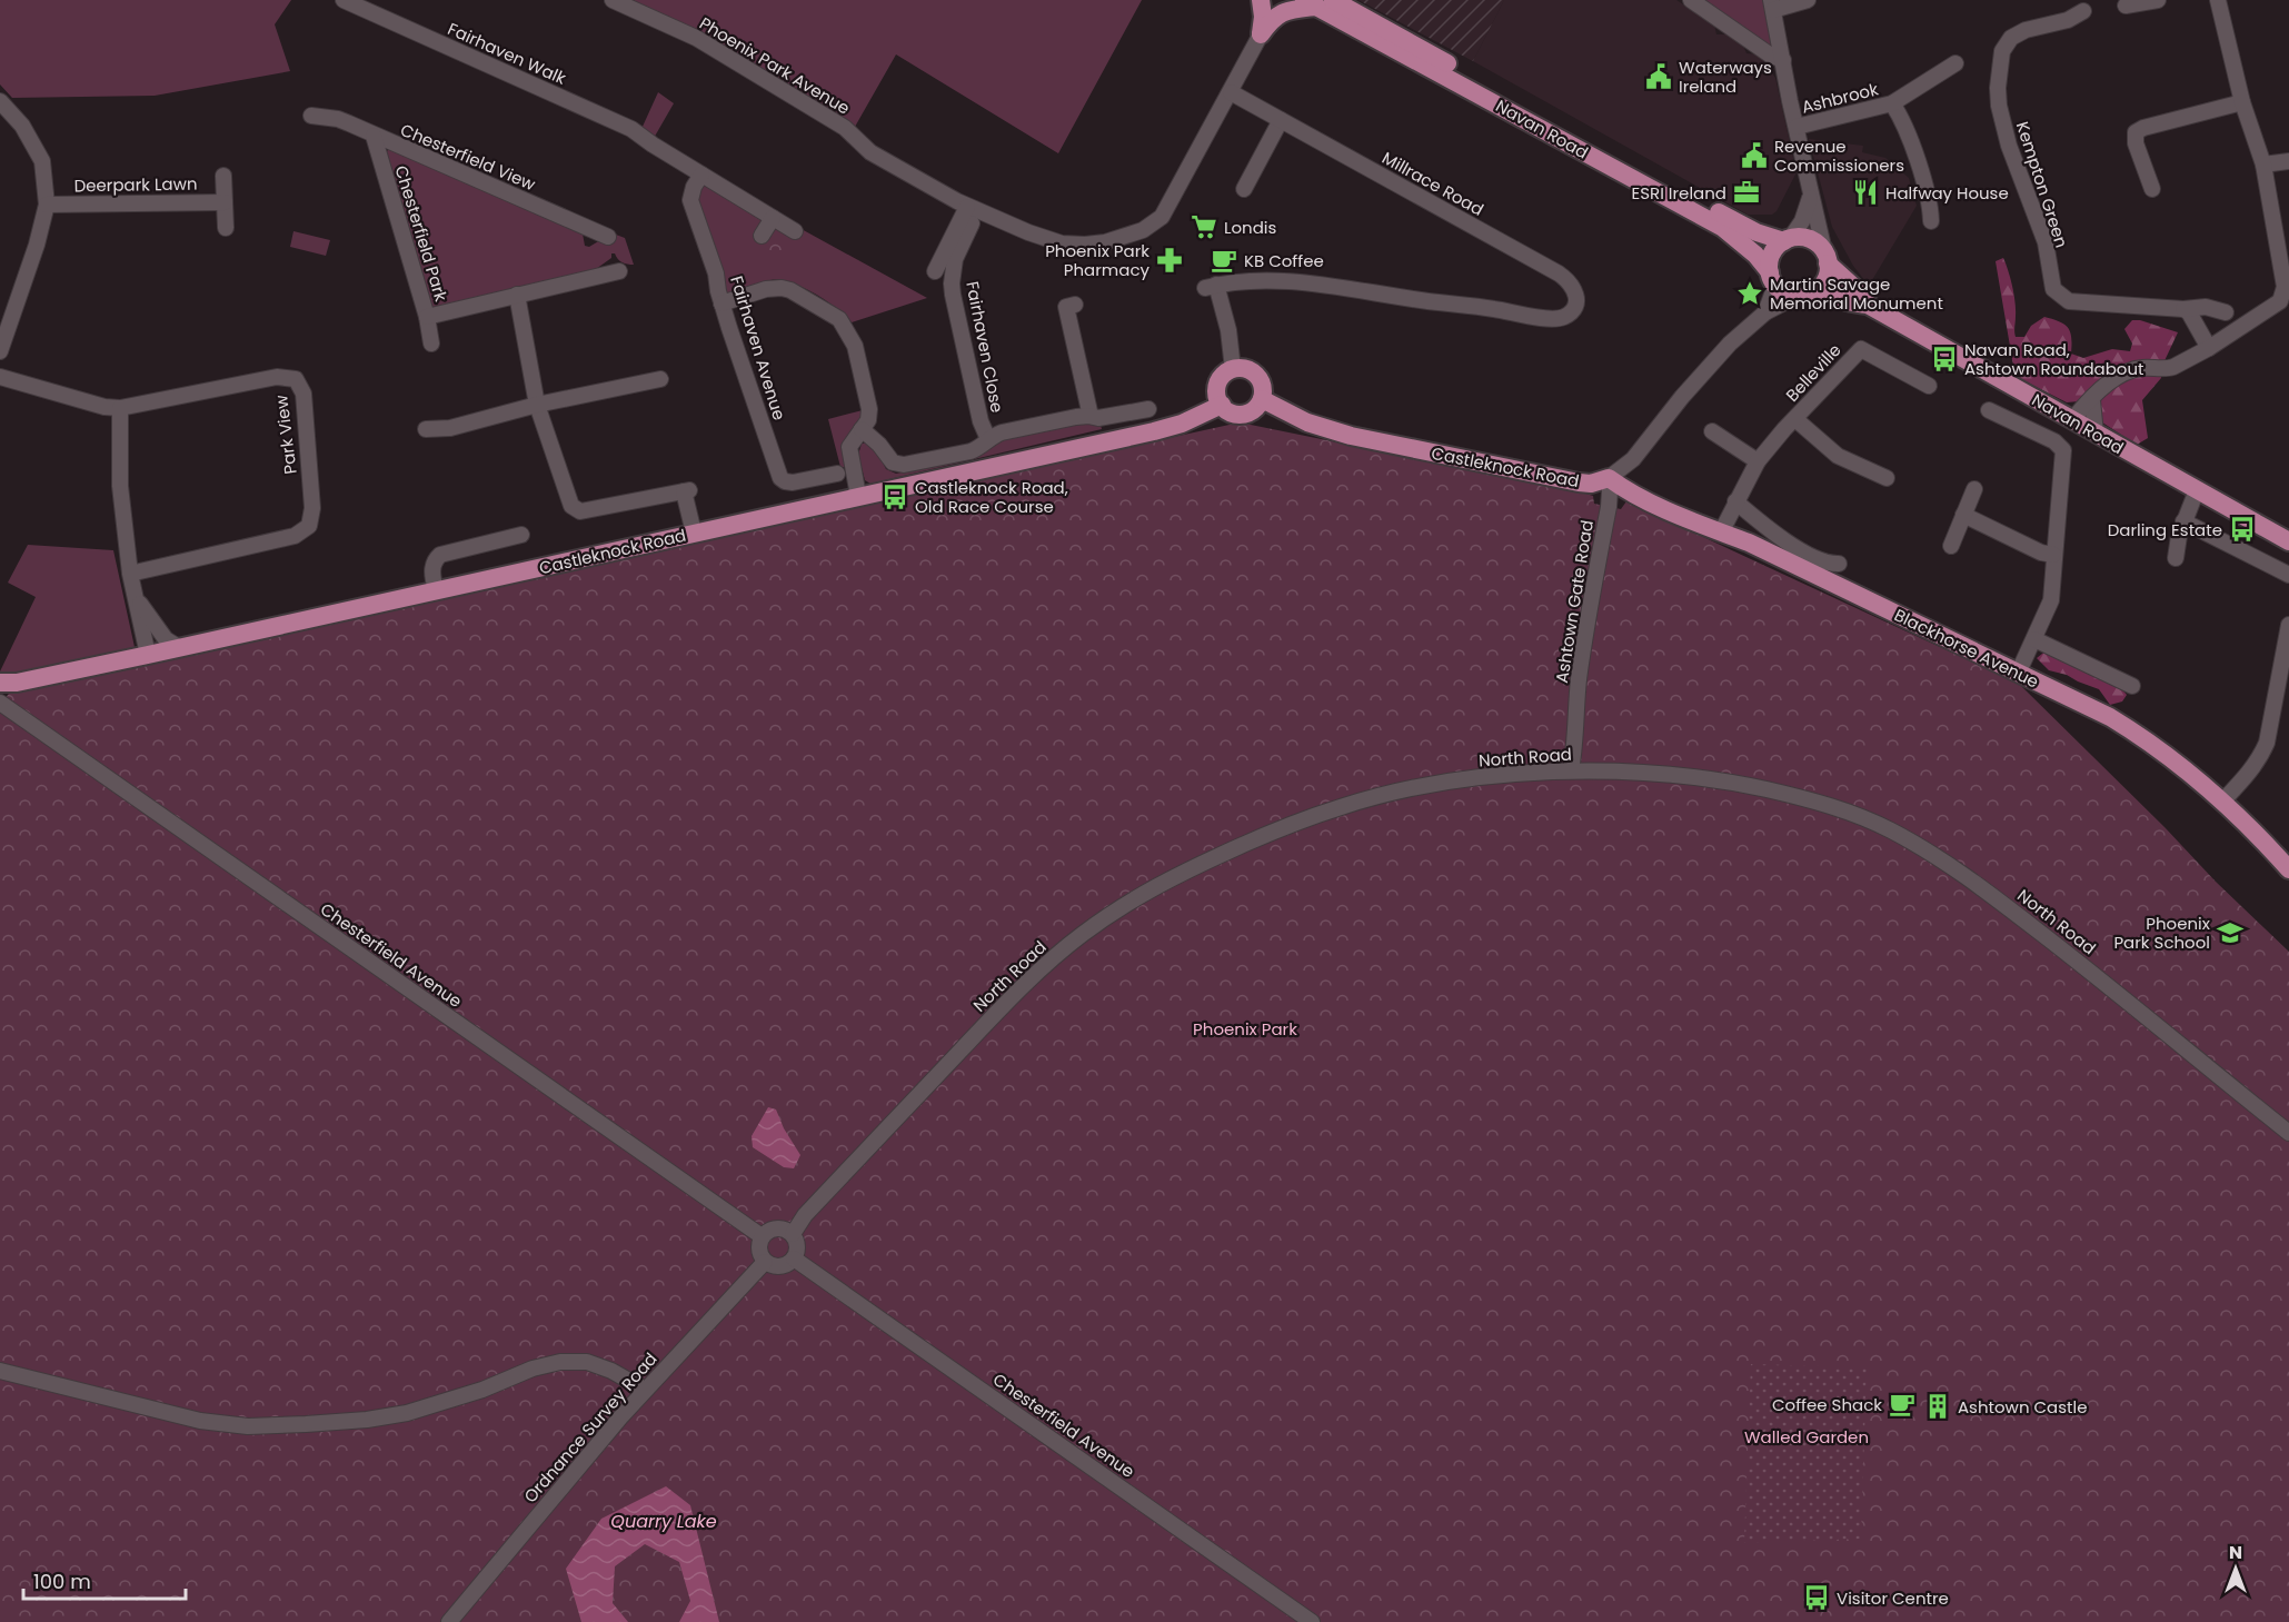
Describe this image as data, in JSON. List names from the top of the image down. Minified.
{"streets":{"main road":["Navan Road","Castleknock Road","Blackhorse Avenue"],"street":["Fairhaven Walk","Phoenix Park Avenue","Ashbrook","Chesterfield View","Millrace Road","Deerpark Lawn","Kempton Green","Chesterfield Park","Fairhaven Close","Fairhaven Avenue","Belleville","Park View","Ashtown Gate Road","North Road","Chesterfield Avenue","Ordnance Survey Road"]},"crossings":[["Fairhaven Walk","Fairhaven Avenue"],["Phoenix Park Avenue","Millrace Road"],["Chesterfield View","Chesterfield Park"],["Millrace Road","Castleknock Road"],["Belleville","Blackhorse Avenue"],["Castleknock Road","Ashtown Gate Road"],["Castleknock Road","Blackhorse Avenue"],["Ashtown Gate Road","Blackhorse Avenue"],["Ashtown Gate Road","North Road"],["North Road","Chesterfield Avenue"],["North Road","Ordnance Survey Road"],["Chesterfield Avenue","Ordnance Survey Road"]],"water":["Quarry Lake"],"parks":["Phoenix Park","Walled Garden"],"places":{"public building":["Waterways Ireland","Revenue Commissioners"],"office":["ESRI Ireland"],"restaurant":["Halfway House"],"supermarket":["Londis"],"pharmacy":["Phoenix Park Pharmacy"],"cafe":["KB Coffee","Coffee Shack"],"place":["Martin Savage Memorial Monument"],"bus stop":["Navan Road, Ashtown Roundabout","Castleknock Road, Old Race Course","Darling Estate","Visitor Centre"],"school or university":["Phoenix Park School"],"building":["Ashtown Castle"]},"scale_bar":"100 m","north":"top"}
